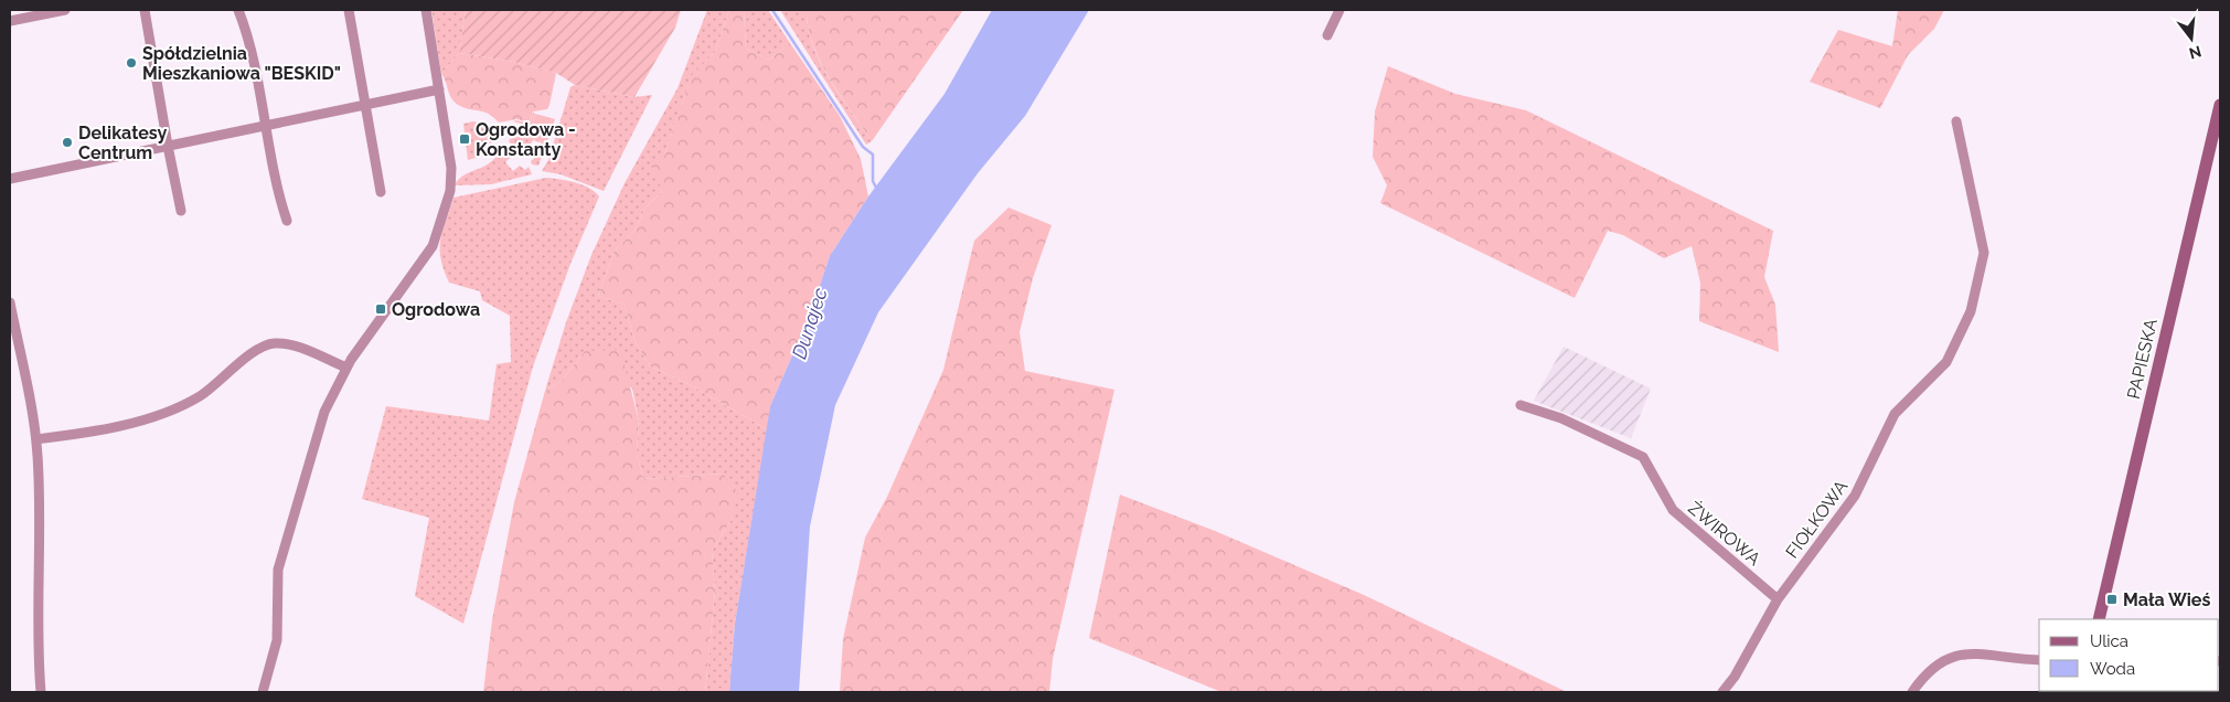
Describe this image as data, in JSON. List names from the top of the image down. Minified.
{"streets":{"street":["PAPIESKA","FIOŁKOWA","ŻWIROWA"]},"crossings":[["FIOŁKOWA","ŻWIROWA"]],"water":["Dunajec"],"places":{"other":["Spółdzielnia Mieszkaniowa \"BESKID\"","Delikatesy Centrum"],"transit":["Ogrodowa - Konstanty","Ogrodowa","Mała Wieś"]},"legend":["Ulica","Woda"],"north":"bottom"}
